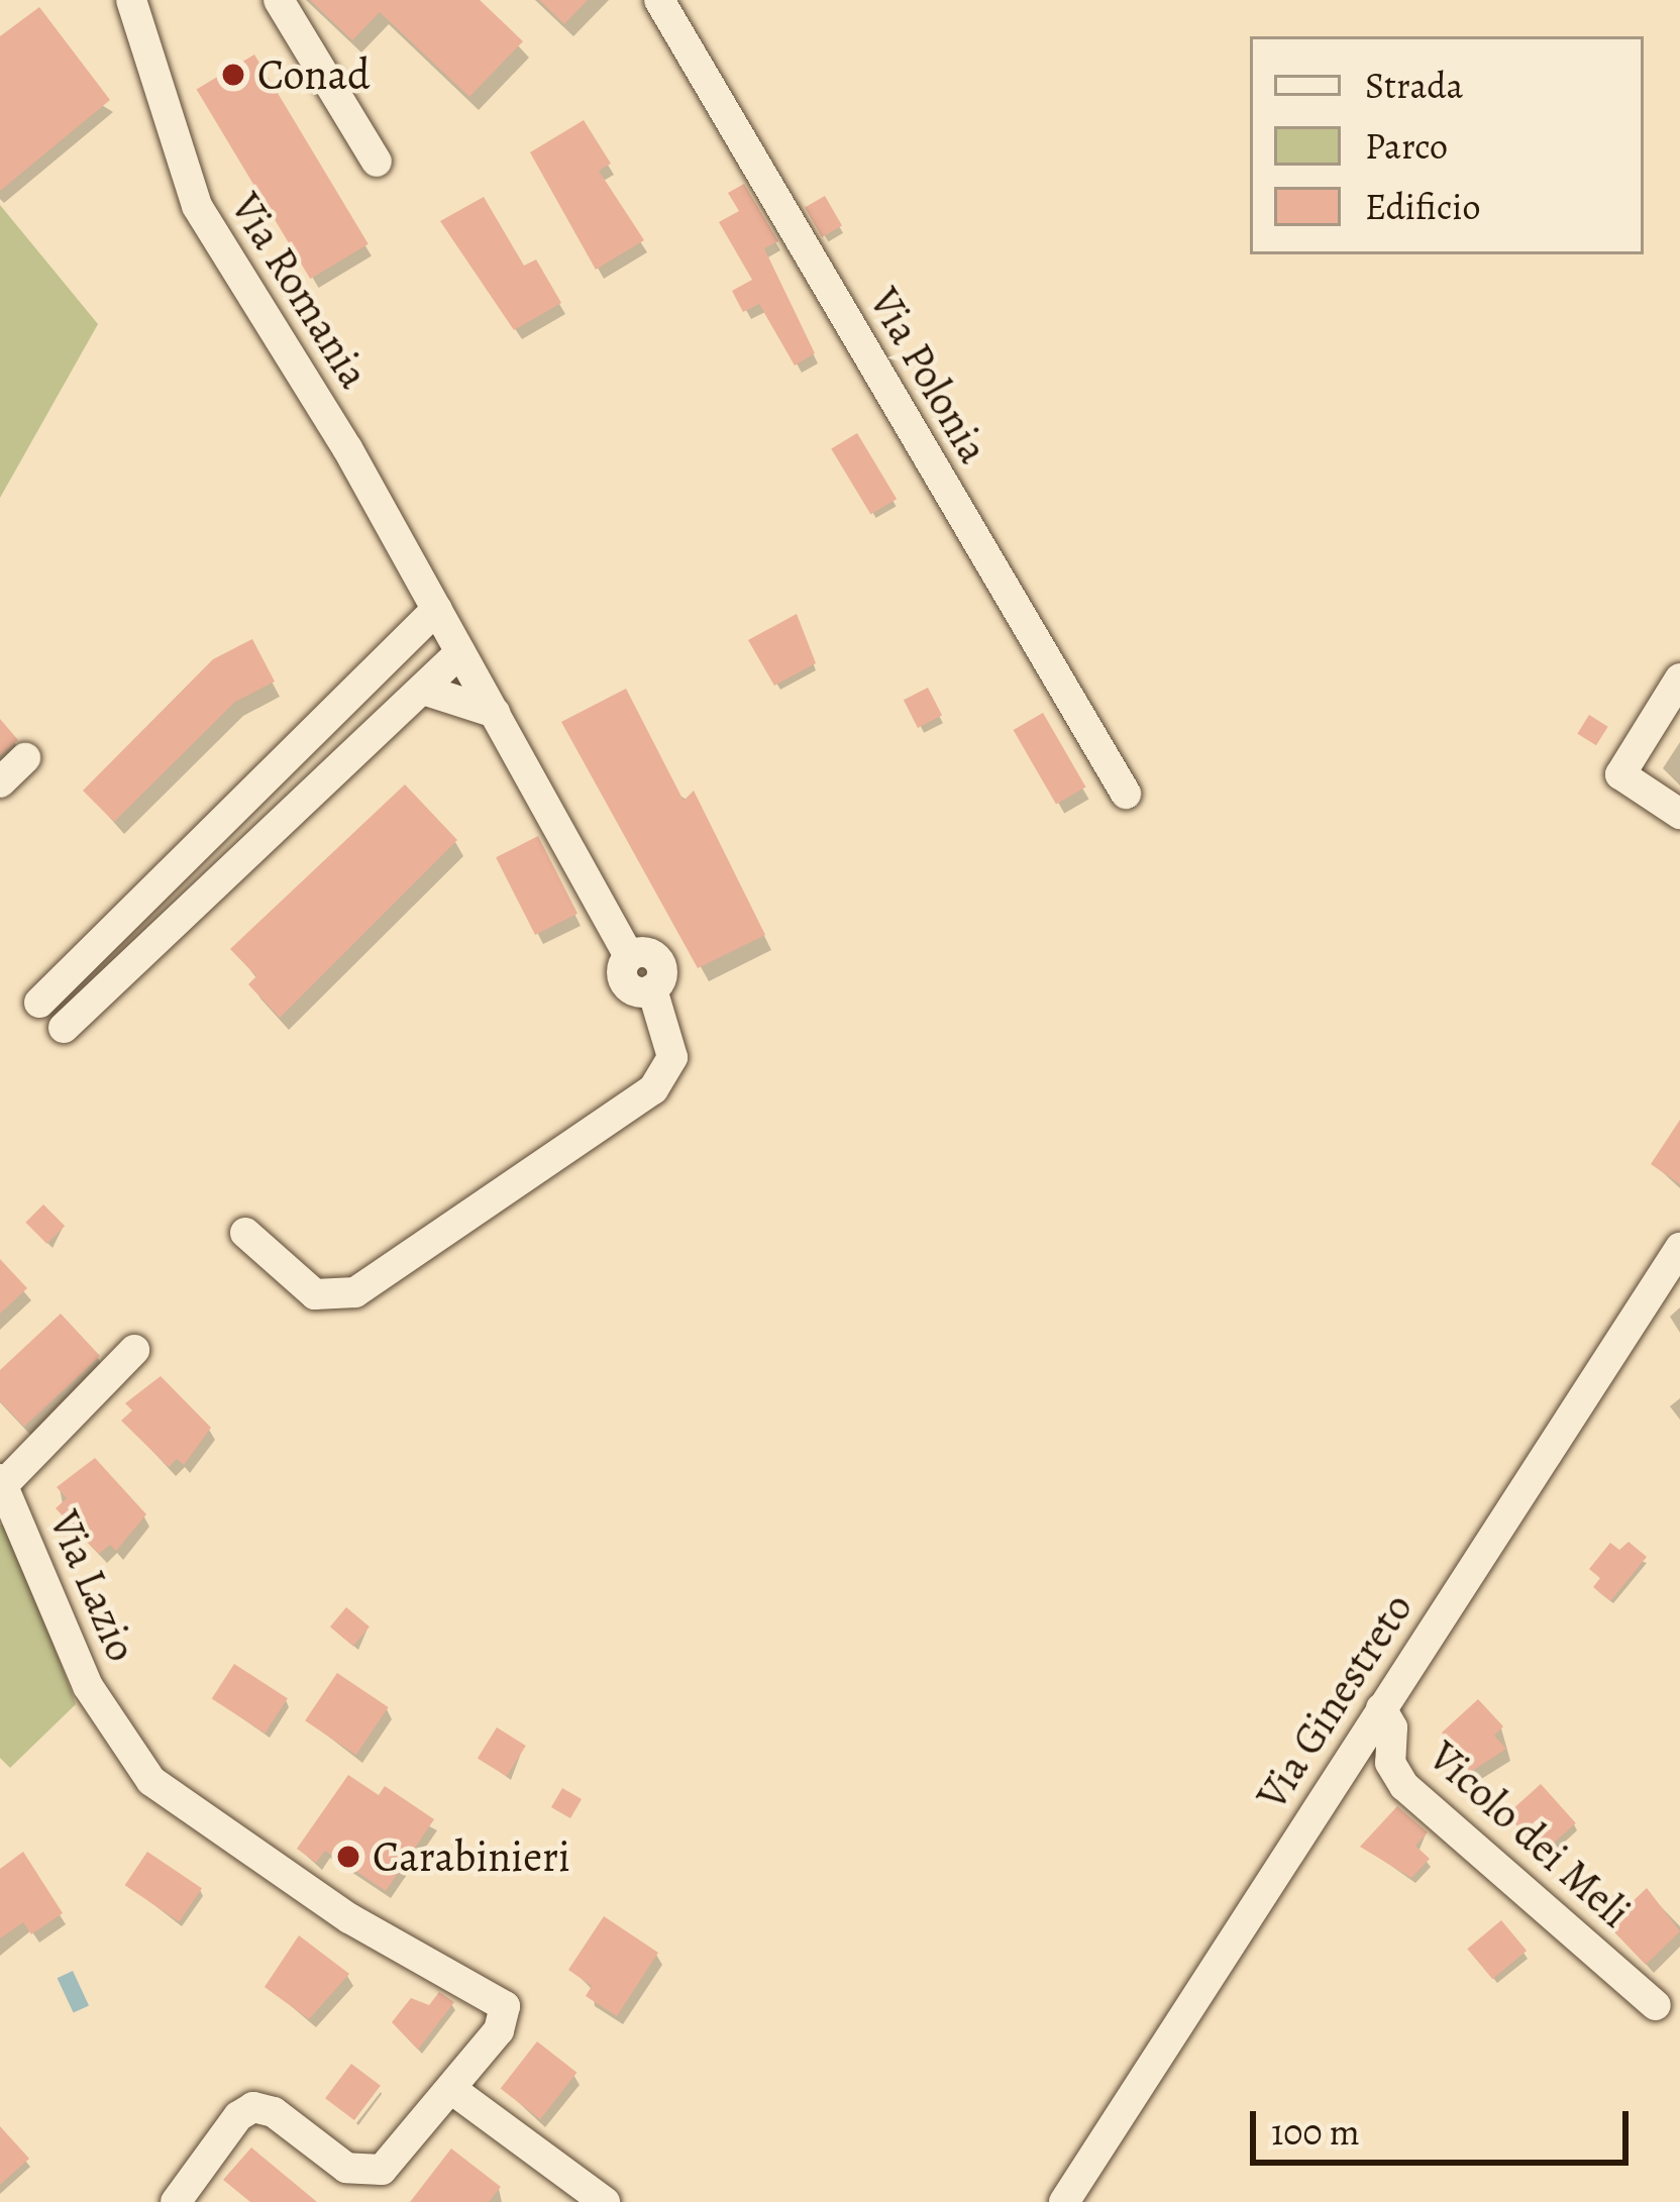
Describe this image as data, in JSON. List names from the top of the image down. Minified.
{"streets":{"street":["Via Romania","Via Polonia","Via Lazio","Via Ginestreto","Vicolo dei Meli"]},"crossings":[["Via Ginestreto","Vicolo dei Meli"]],"places":["Conad","Carabinieri"],"legend":["Strada","Parco","Edificio"],"scale_bar":"100 m"}
